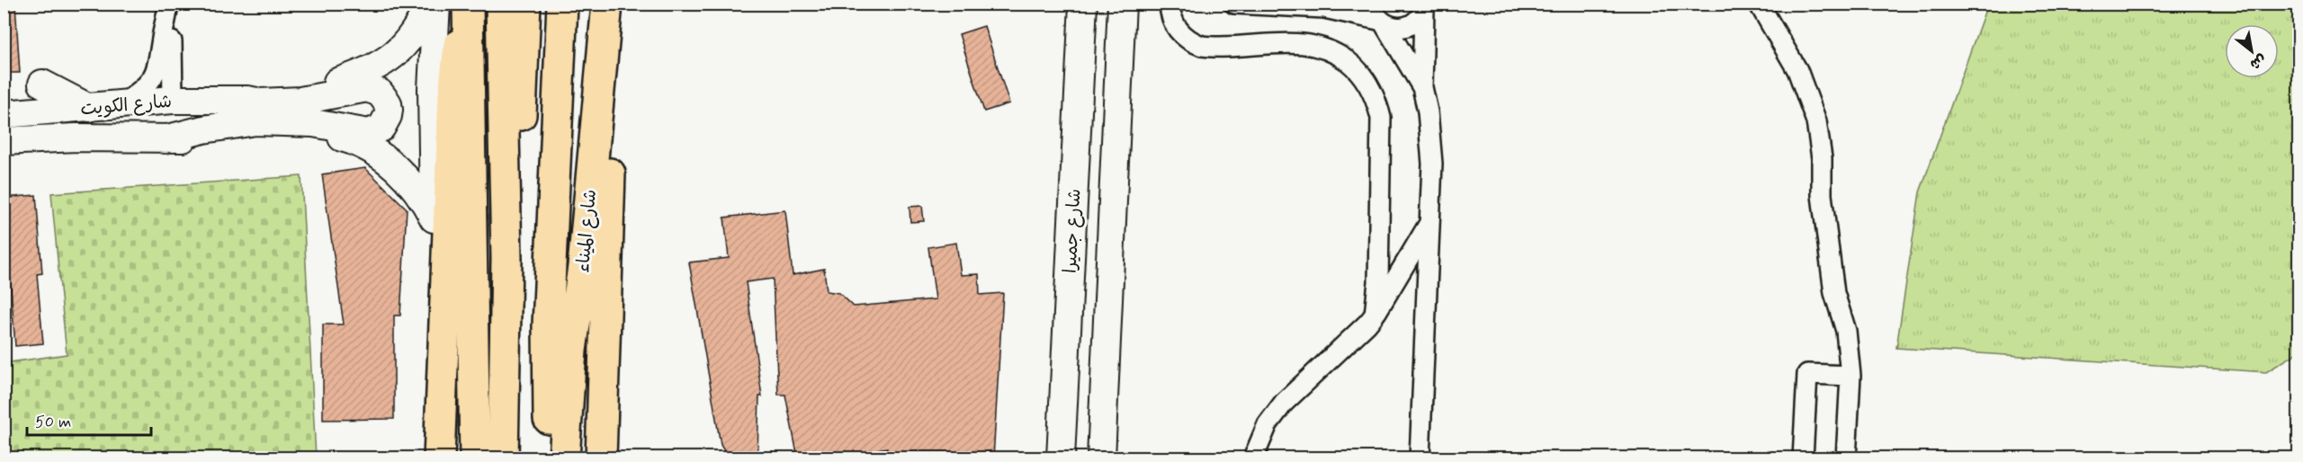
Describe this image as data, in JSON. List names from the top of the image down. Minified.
{"streets":{"main road":["شارع الكويت","شارع الميناء","شارع جميرا"]},"scale_bar":"50 m","north":"bottom right"}
